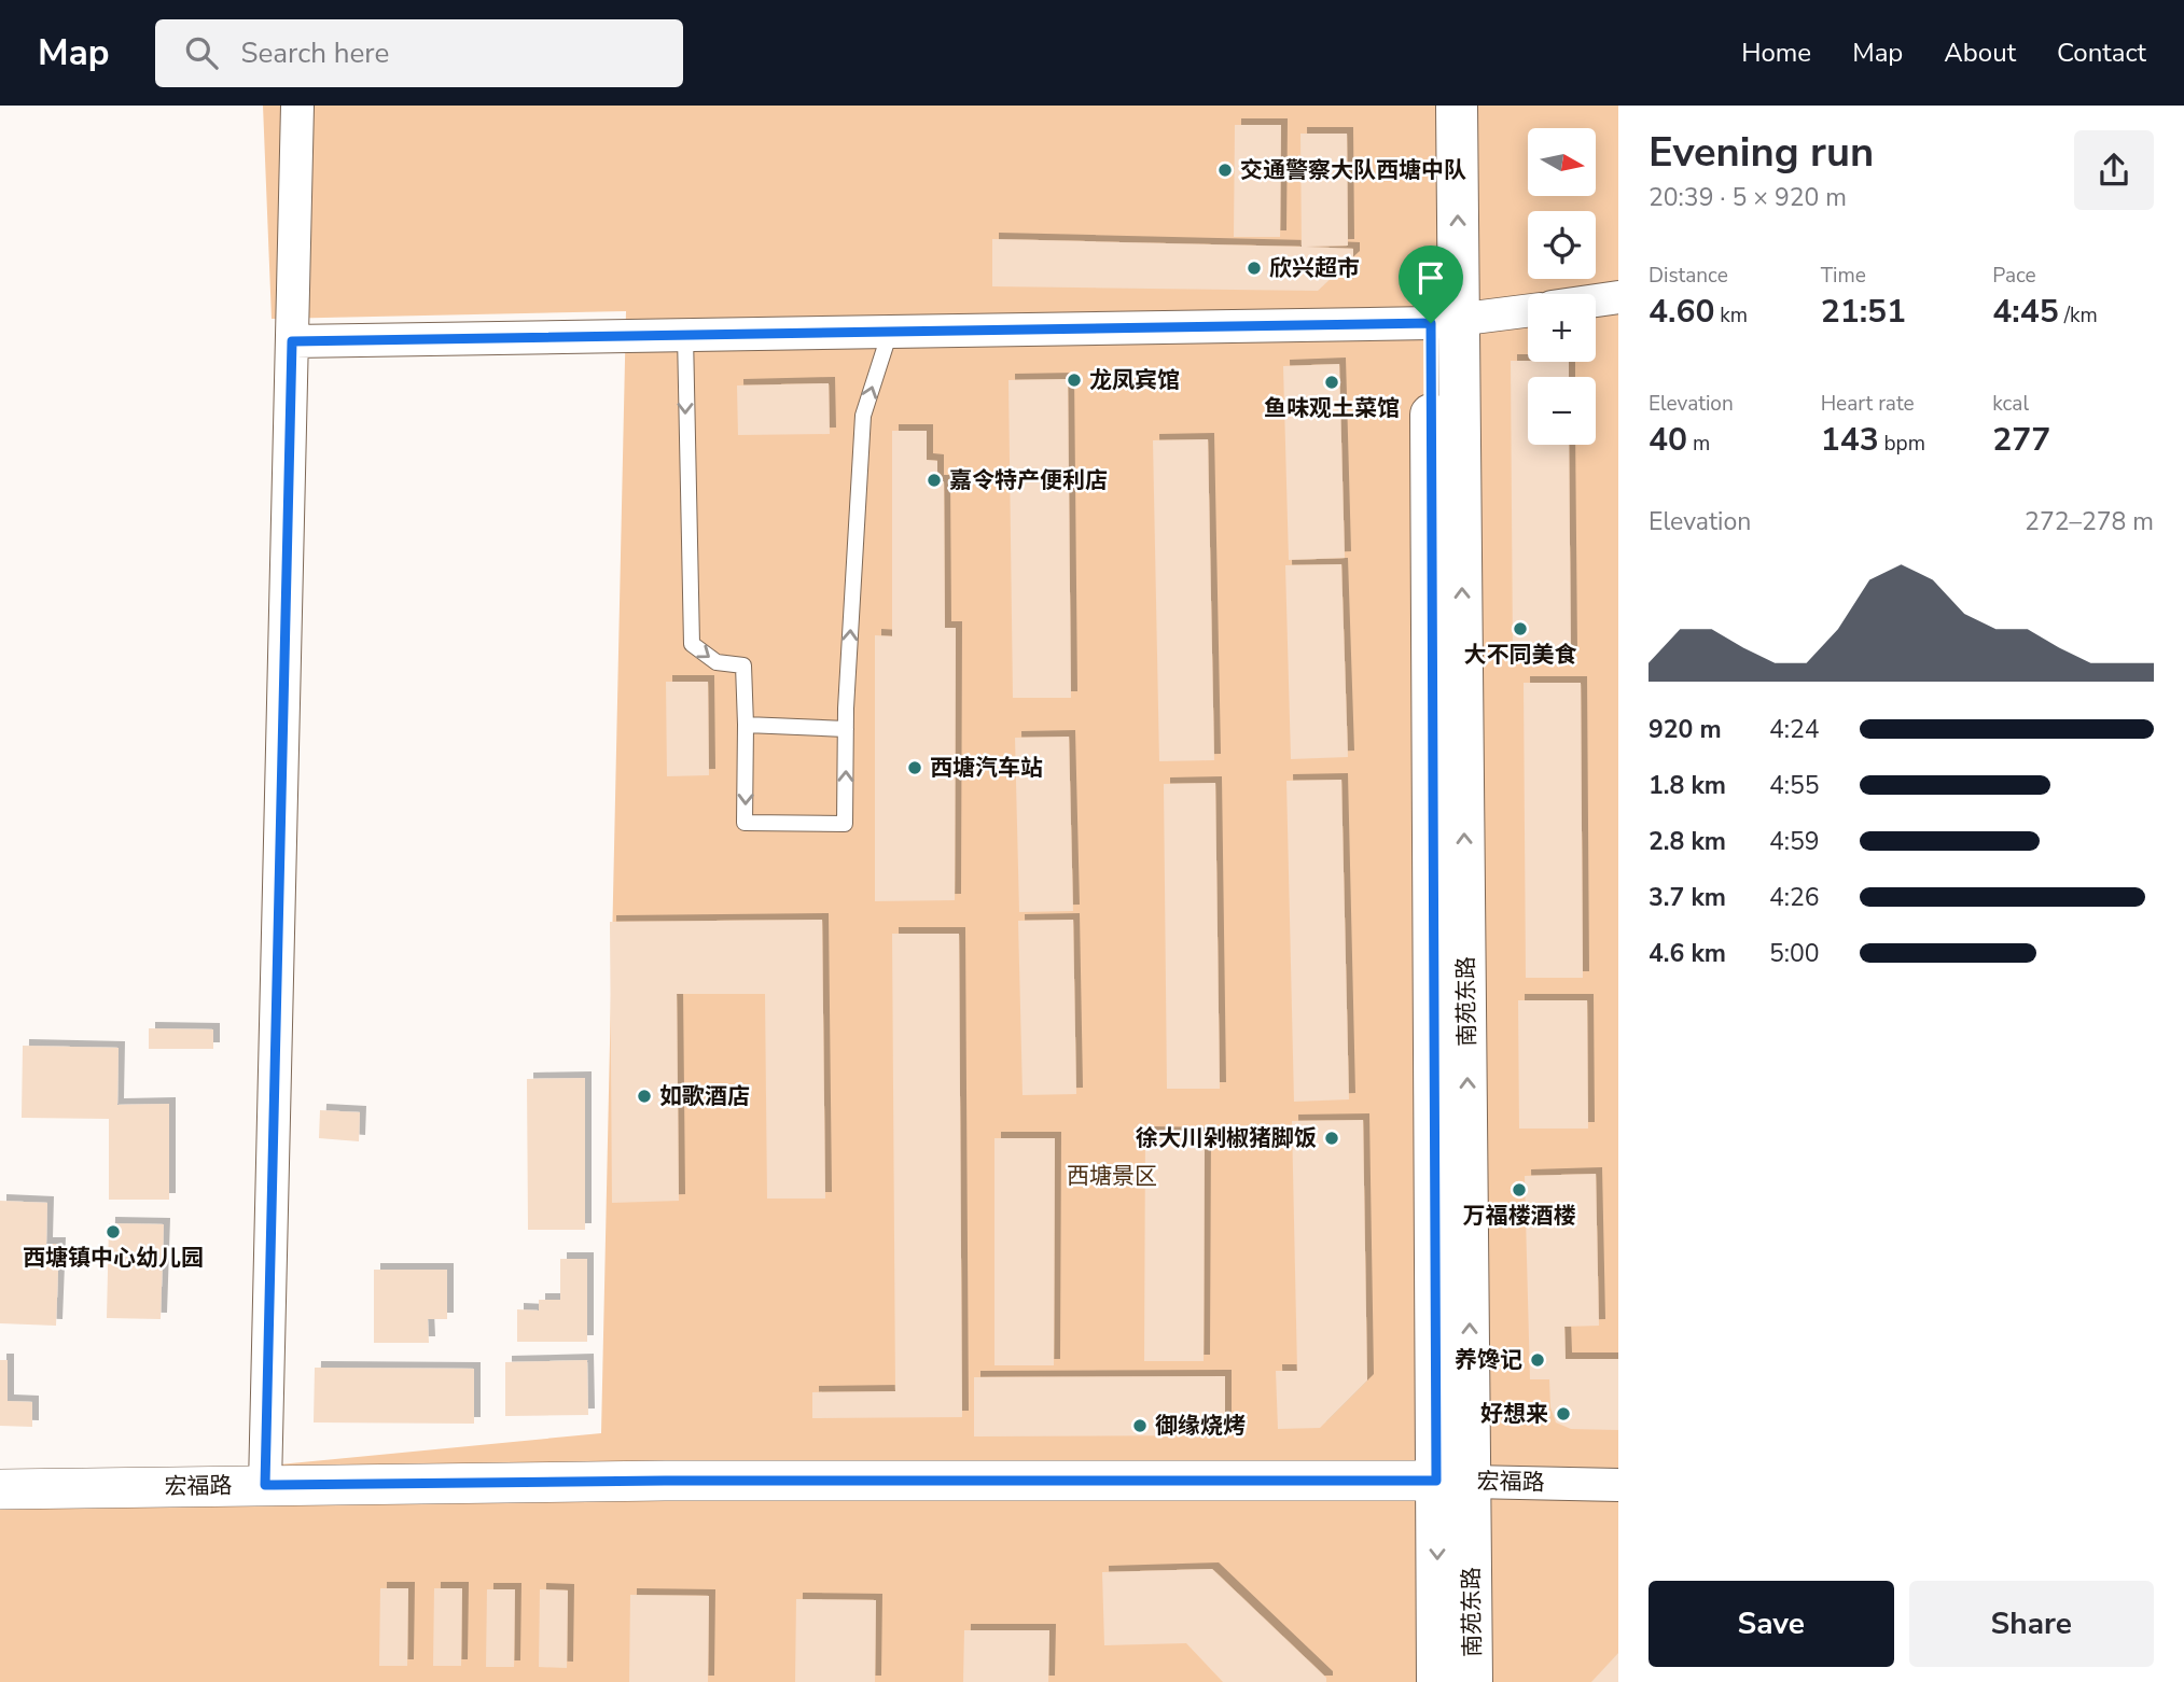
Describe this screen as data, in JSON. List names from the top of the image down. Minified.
{"streets":{"main road":["南苑东路"],"street":["宏福路"]},"crossings":[["南苑东路","宏福路"]],"parks":["西塘景区"],"places":["交通警察大队西塘中队","欣兴超市","龙凤宾馆","鱼味观土菜馆","嘉令特产便利店","大不同美食","西塘汽车站","如歌酒店","徐大川剁椒猪脚饭","万福楼酒楼","西塘镇中心幼儿园","养馋记","好想来","御缘烧烤"],"north":"right","page":{"header":"Map","search":"Search here","nav":["Home","Map","About","Contact"],"heading":["Evening run","20:39 · 5 × 920 m"],"map_buttons":["+","−"],"stats":[["Distance","4.60 km"],["Time","21:51"],["Pace","4:45 /km"],["Elevation","40 m"],["Heart rate","143 bpm"],["kcal","277"]],"chart":["Elevation","272–278 m"],"list":[{"name":"920 m","note":"4:24"},{"name":"1.8 km","note":"4:55"},{"name":"2.8 km","note":"4:59"},{"name":"3.7 km","note":"4:26"},{"name":"4.6 km","note":"5:00"}],"buttons":["Save","Share"]}}
